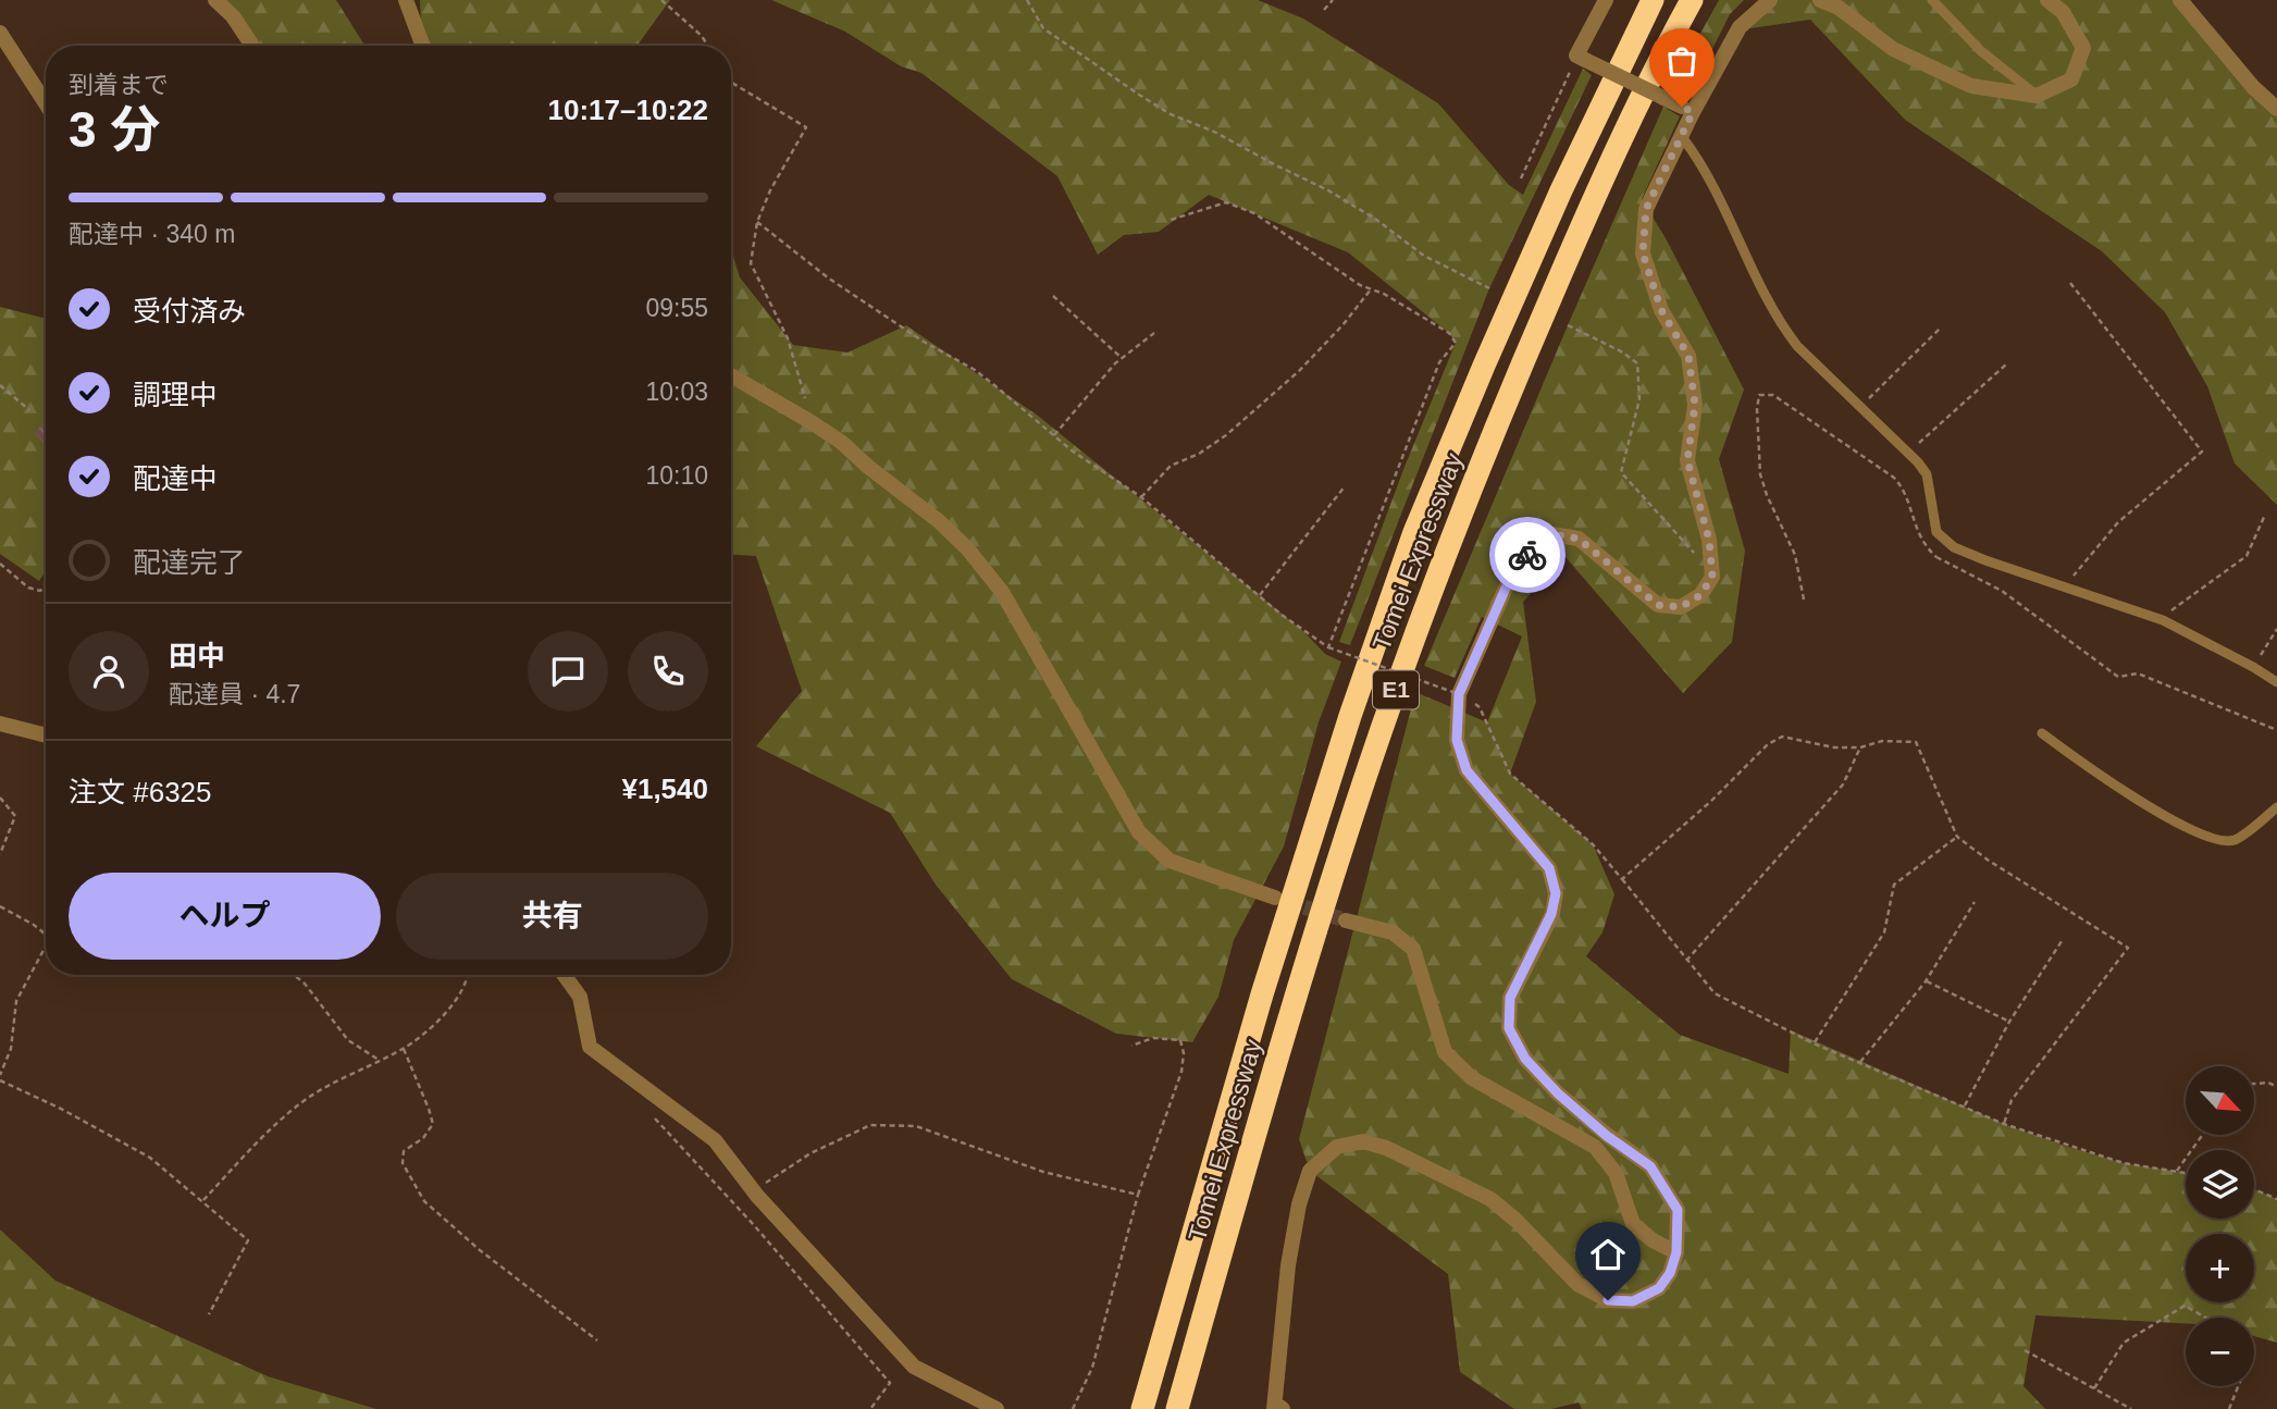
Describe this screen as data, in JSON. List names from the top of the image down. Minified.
{"streets":{"highway":["Tomei Expressway","E1"]},"north":"bottom right","page":{"heading":["3 分","到着まで","10:17–10:22"],"panel":["田中","配達員 · 4.7","注文 #6325","¥1,540"],"bar":"配達中 · 340 m","list":[["受付済み","09:55"],["調理中","10:03"],["配達中","10:10"],"配達完了"],"buttons":["ヘルプ","共有"],"map_buttons":["+","−"]}}
